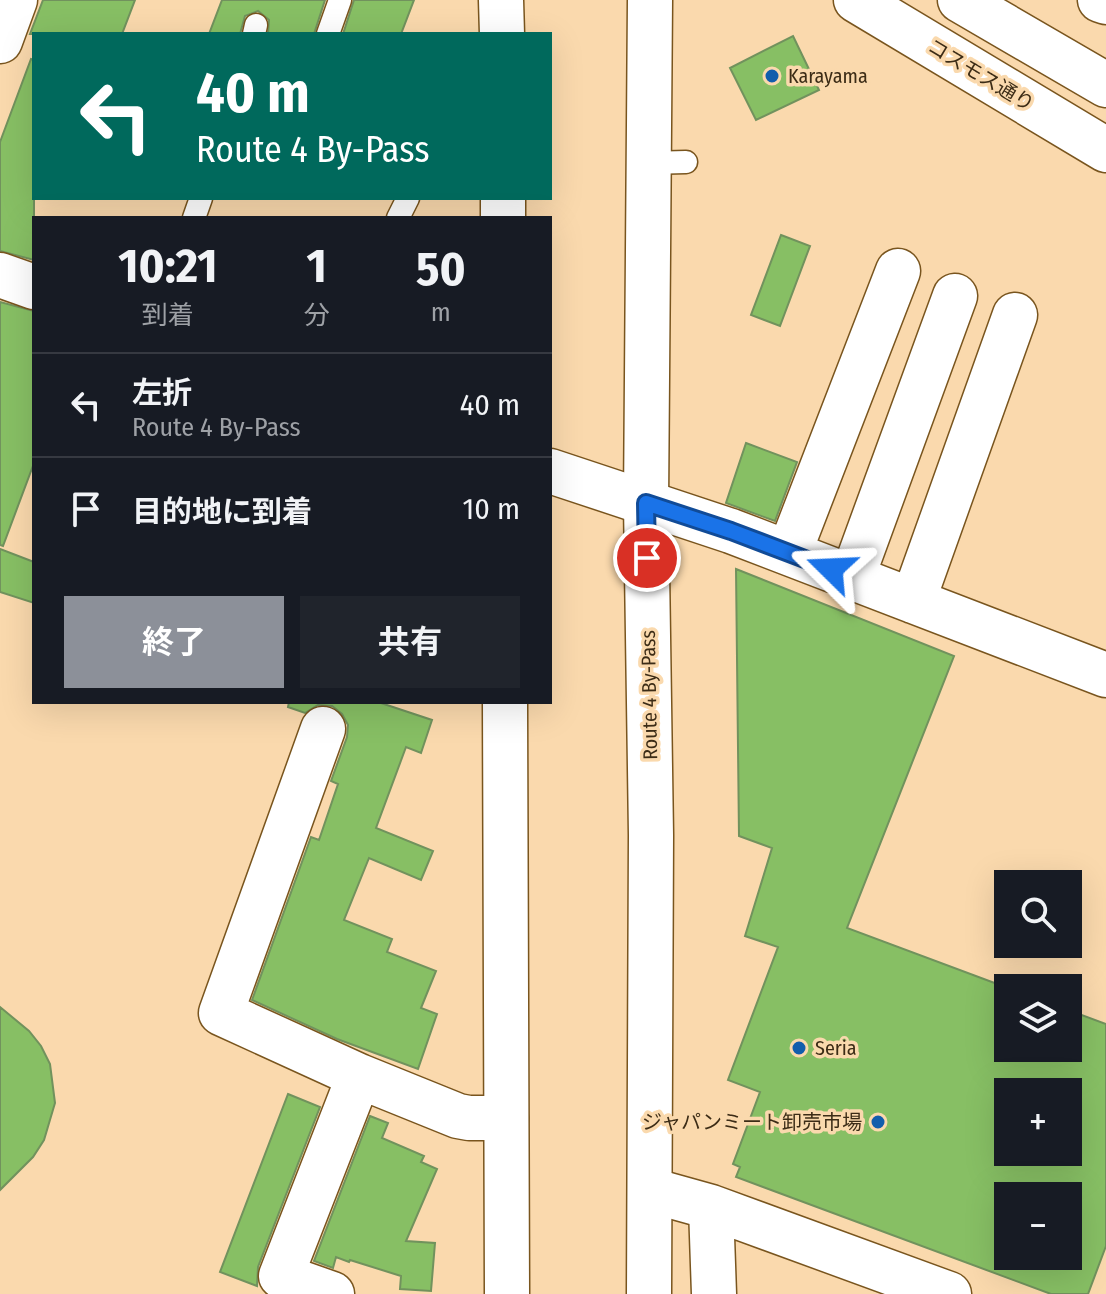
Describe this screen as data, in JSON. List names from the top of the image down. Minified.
{"streets":{"main road":["コスモス通り","Route 4 By-Pass"]},"places":["Karayama","Seria","ジャパンミート卸売市場"],"page":{"turn":["40 m","Route 4 By-Pass"],"eta":["10:21","到着","1","分","50","m"],"list":[{"name":"左折","note":"Route 4 By-Pass","value":"40 m"},{"name":"目的地に到着","value":"10 m"}],"buttons":["終了","共有"],"map_buttons":["+","−"]}}
